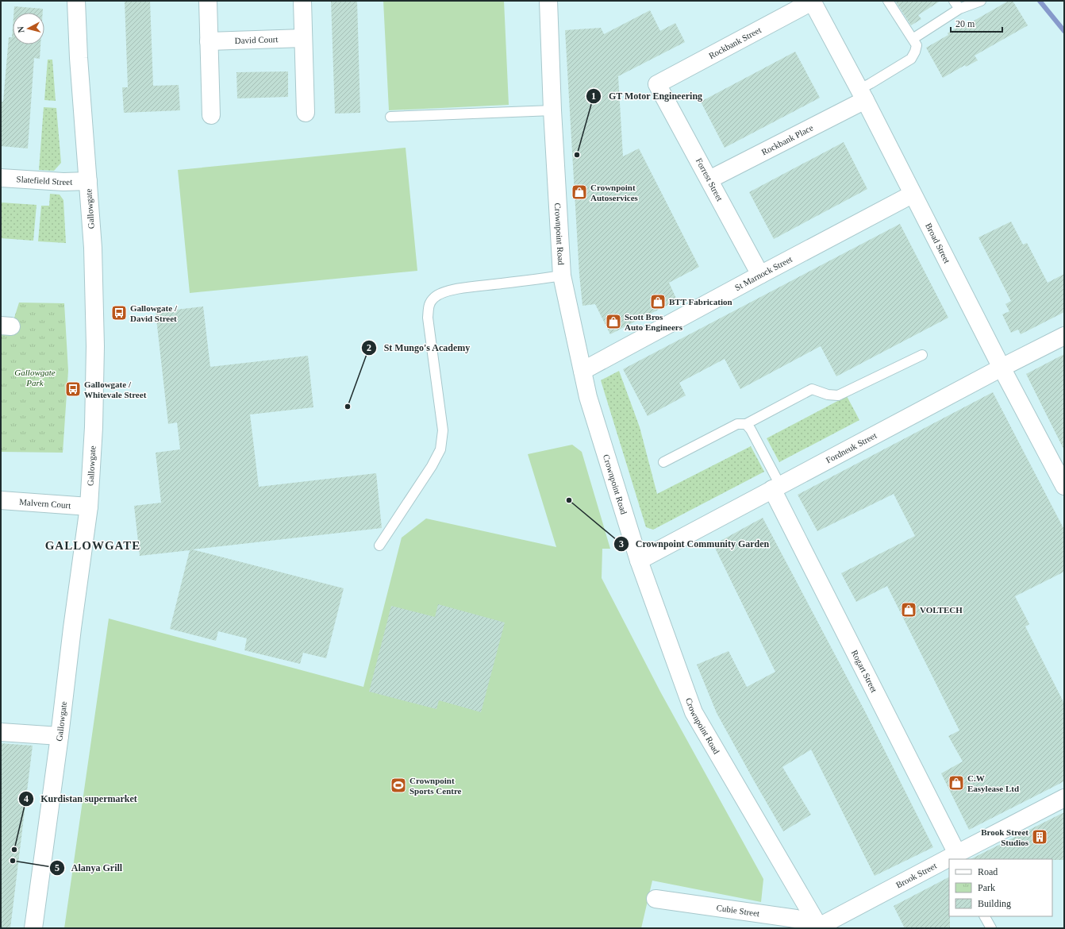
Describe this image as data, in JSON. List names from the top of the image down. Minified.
{"streets":{"street":["David Court","Rockbank Street","Rockbank Place","Forrest Street","Slatefield Street","Gallowgate","Crownpoint Road","Broad Street","St Marnock Street","Fordneuk Street","Malvern Court","Rogart Street","Brook Street","Cubie Street"]},"crossings":[["Rockbank Street","Forrest Street"],["Rockbank Street","Broad Street"],["Rockbank Place","Forrest Street"],["Rockbank Place","Broad Street"],["Forrest Street","St Marnock Street"],["Slatefield Street","Gallowgate"],["Gallowgate","Malvern Court"],["Crownpoint Road","St Marnock Street"],["Crownpoint Road","Fordneuk Street"],["Crownpoint Road","Brook Street"],["Crownpoint Road","Cubie Street"],["Broad Street","St Marnock Street"],["Broad Street","Fordneuk Street"],["Fordneuk Street","Rogart Street"],["Rogart Street","Brook Street"],["Brook Street","Cubie Street"]],"districts":["GALLOWGATE"],"parks":["Gallowgate Park"],"places":{"other":["GT Motor Engineering","St Mungo's Academy","Crownpoint Community Garden","Kurdistan supermarket","Alanya Grill"],"shop":["Crownpoint Autoservices","BTT Fabrication","Scott Bros Auto Engineers","VOLTECH","C.W Easylease Ltd"],"bus stop":["Gallowgate / David Street","Gallowgate / Whitevale Street"],"sports":["Crownpoint Sports Centre"],"building":["Brook Street Studios"]},"legend":["Road","Park","Building"],"scale_bar":"20 m","north":"left"}
